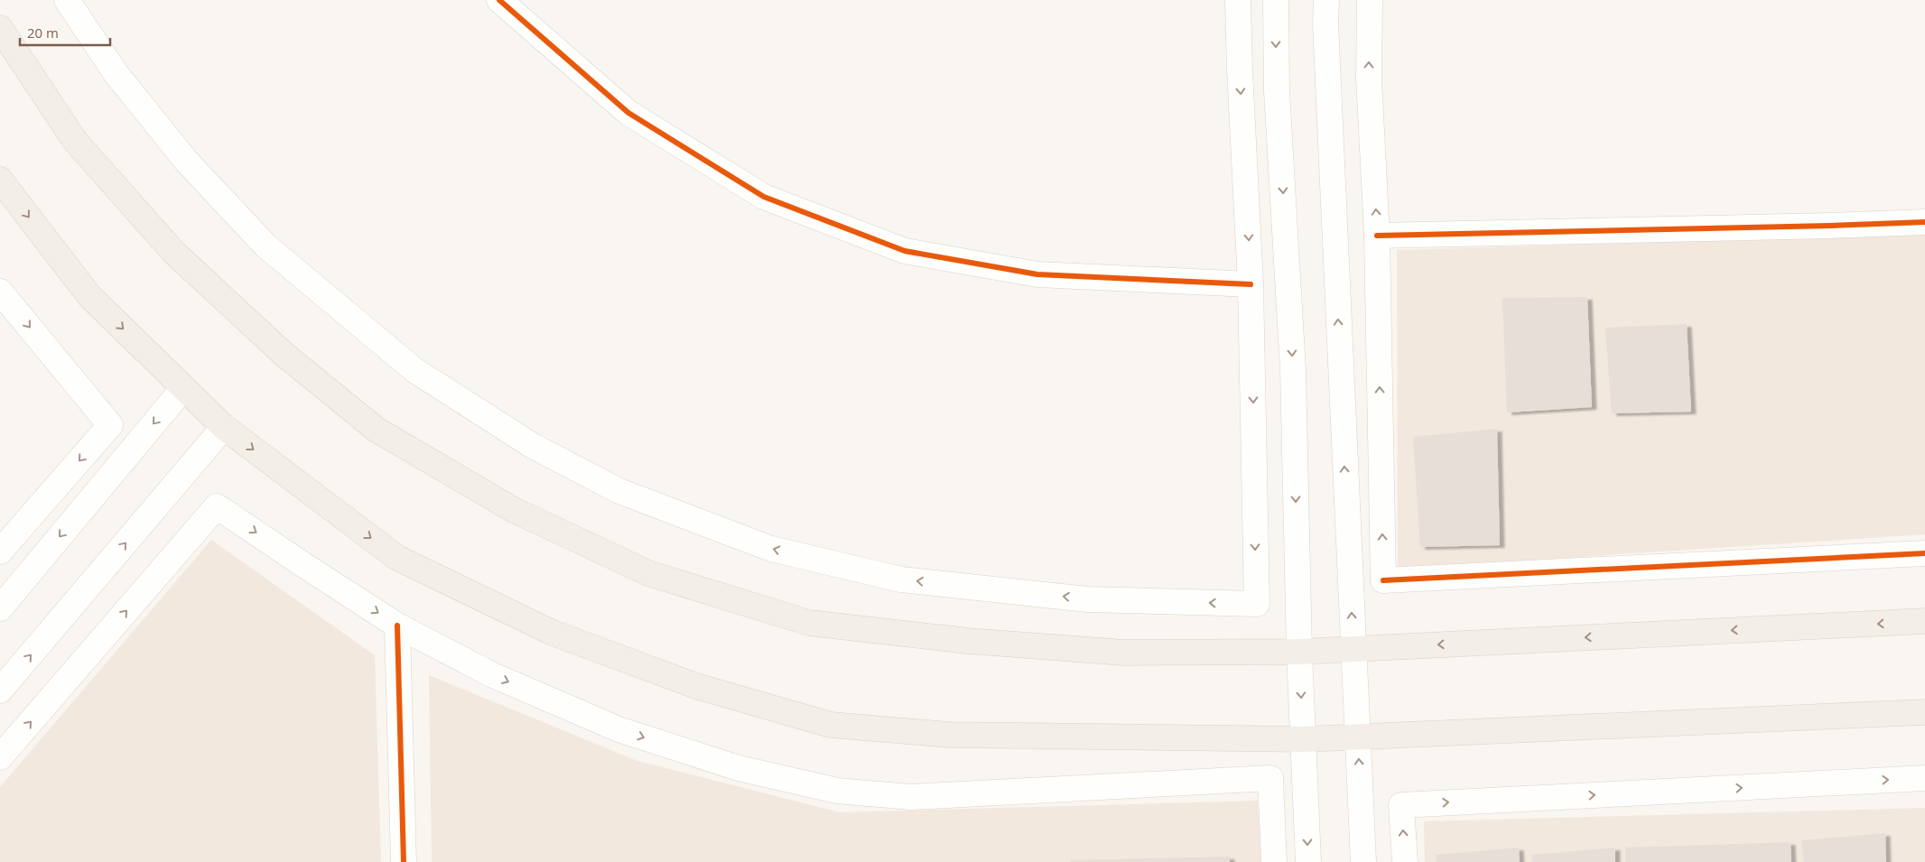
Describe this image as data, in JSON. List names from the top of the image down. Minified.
{"scale_bar":"20 m"}
